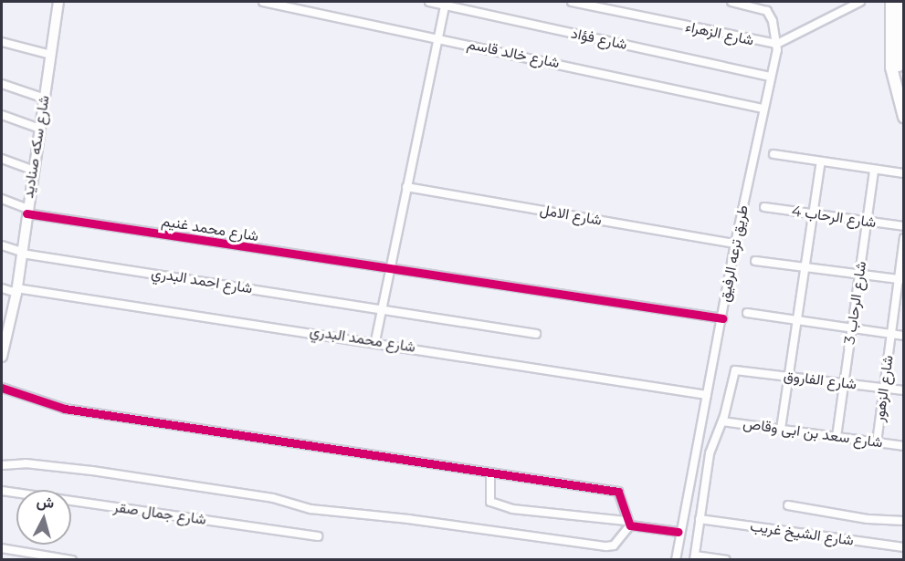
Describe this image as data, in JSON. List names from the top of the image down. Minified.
{"streets":{"street":["شارع الزهراء","شارع فؤاد","شارع خالد قاسم","شارع سكه صناديد","شارع الامل","شارع الرحاب 4","شارع محمد غنيم","طريق ترعه الرفيق","شارع احمد البدري","شارع الرحاب 3","شارع محمد البدري","شارع الفاروق","شارع الزهور","شارع سعد بن ابى وقاص","شارع جمال صقر","شارع الشيخ غريب"]},"crossings":[["شارع الزهراء","طريق ترعه الرفيق"],["شارع فؤاد","طريق ترعه الرفيق"],["شارع خالد قاسم","طريق ترعه الرفيق"],["شارع سكه صناديد","شارع محمد غنيم"],["شارع سكه صناديد","شارع احمد البدري"],["شارع سكه صناديد","شارع محمد البدري"],["شارع الامل","طريق ترعه الرفيق"],["شارع الرحاب 4","شارع الرحاب 3"],["شارع محمد غنيم","طريق ترعه الرفيق"],["طريق ترعه الرفيق","شارع محمد البدري"],["شارع الرحاب 3","شارع الفاروق"],["شارع الرحاب 3","شارع سعد بن ابى وقاص"],["شارع الفاروق","شارع الزهور"],["شارع الفاروق","شارع سعد بن ابى وقاص"],["شارع الزهور","شارع سعد بن ابى وقاص"]],"north":"top"}
